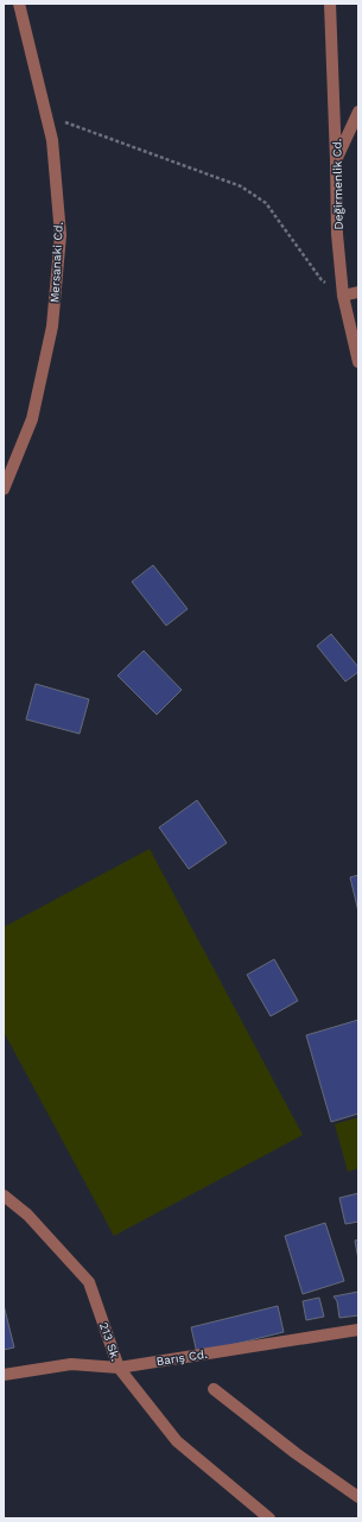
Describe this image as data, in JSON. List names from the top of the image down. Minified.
{"streets":{"street":["Değirmenlik Cd.","Mersanaki Cd.","213 Sk.","Barış Cd."]},"crossings":[["213 Sk.","Barış Cd."]]}
